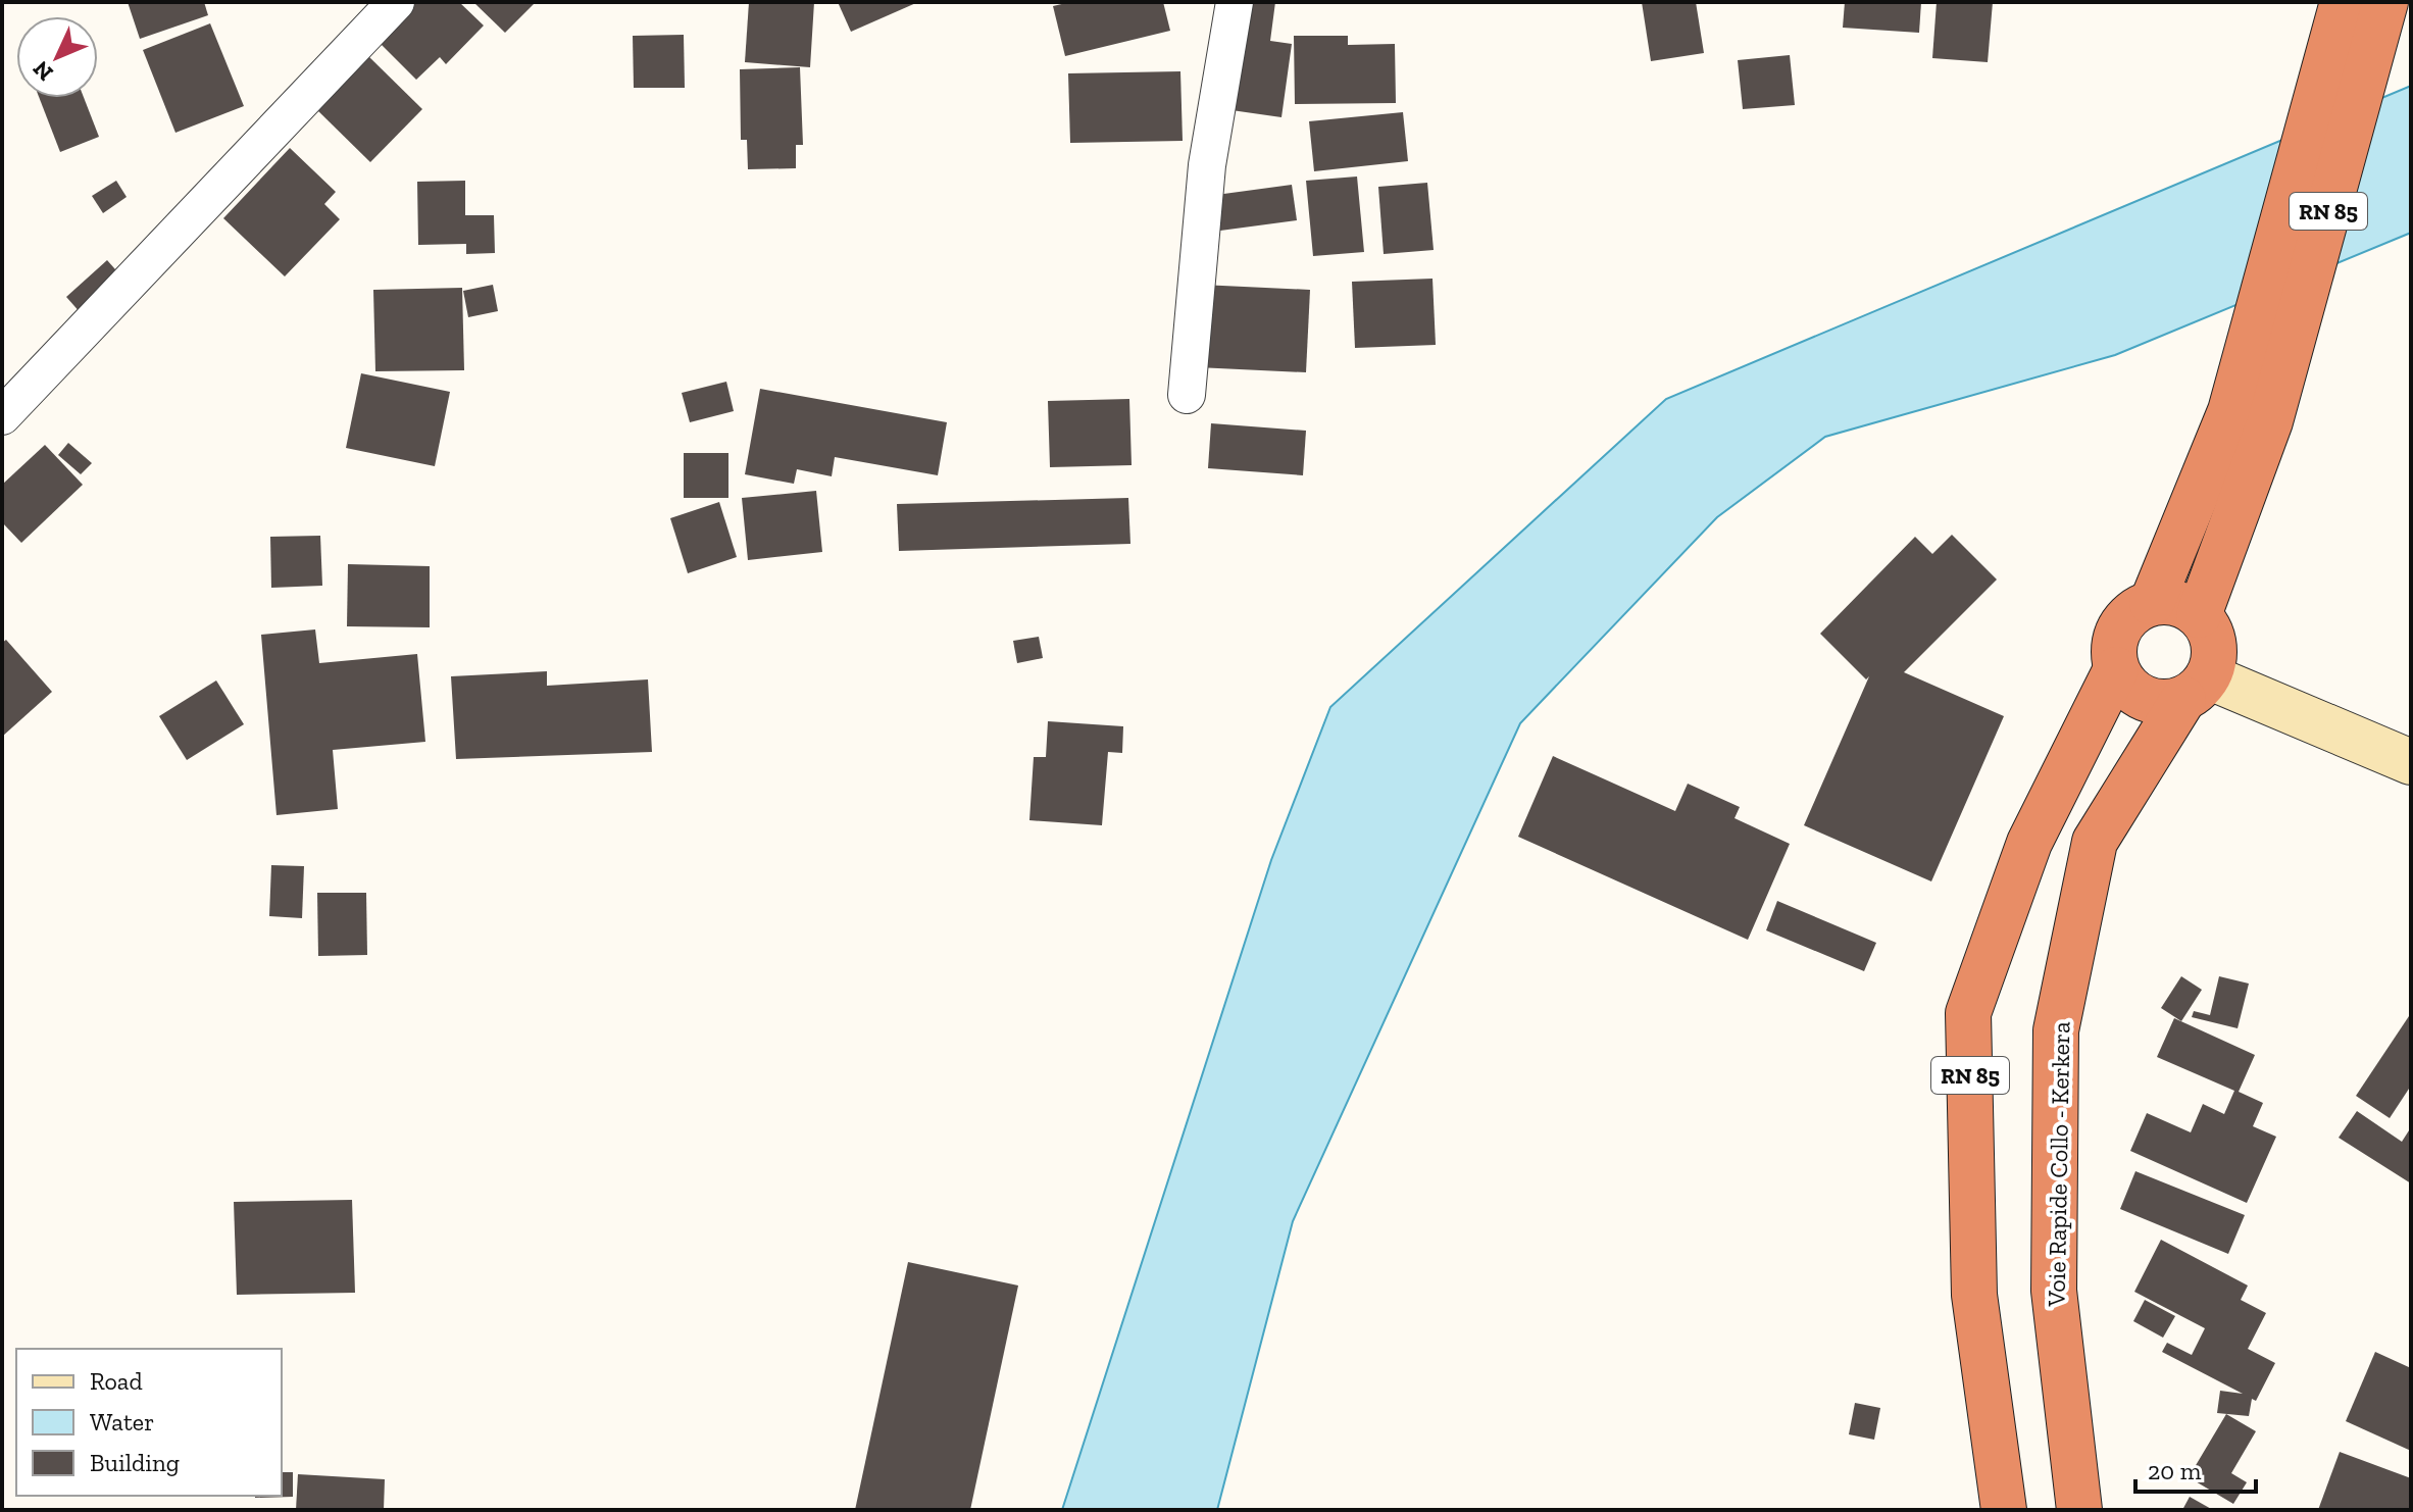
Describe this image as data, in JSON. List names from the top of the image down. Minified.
{"streets":{"highway":["RN 85","Voie Rapide Collo - Kerkera"]},"crossings":[["RN 85","Voie Rapide Collo - Kerkera"]],"legend":["Road","Water","Building"],"scale_bar":"20 m","north":"bottom left"}
